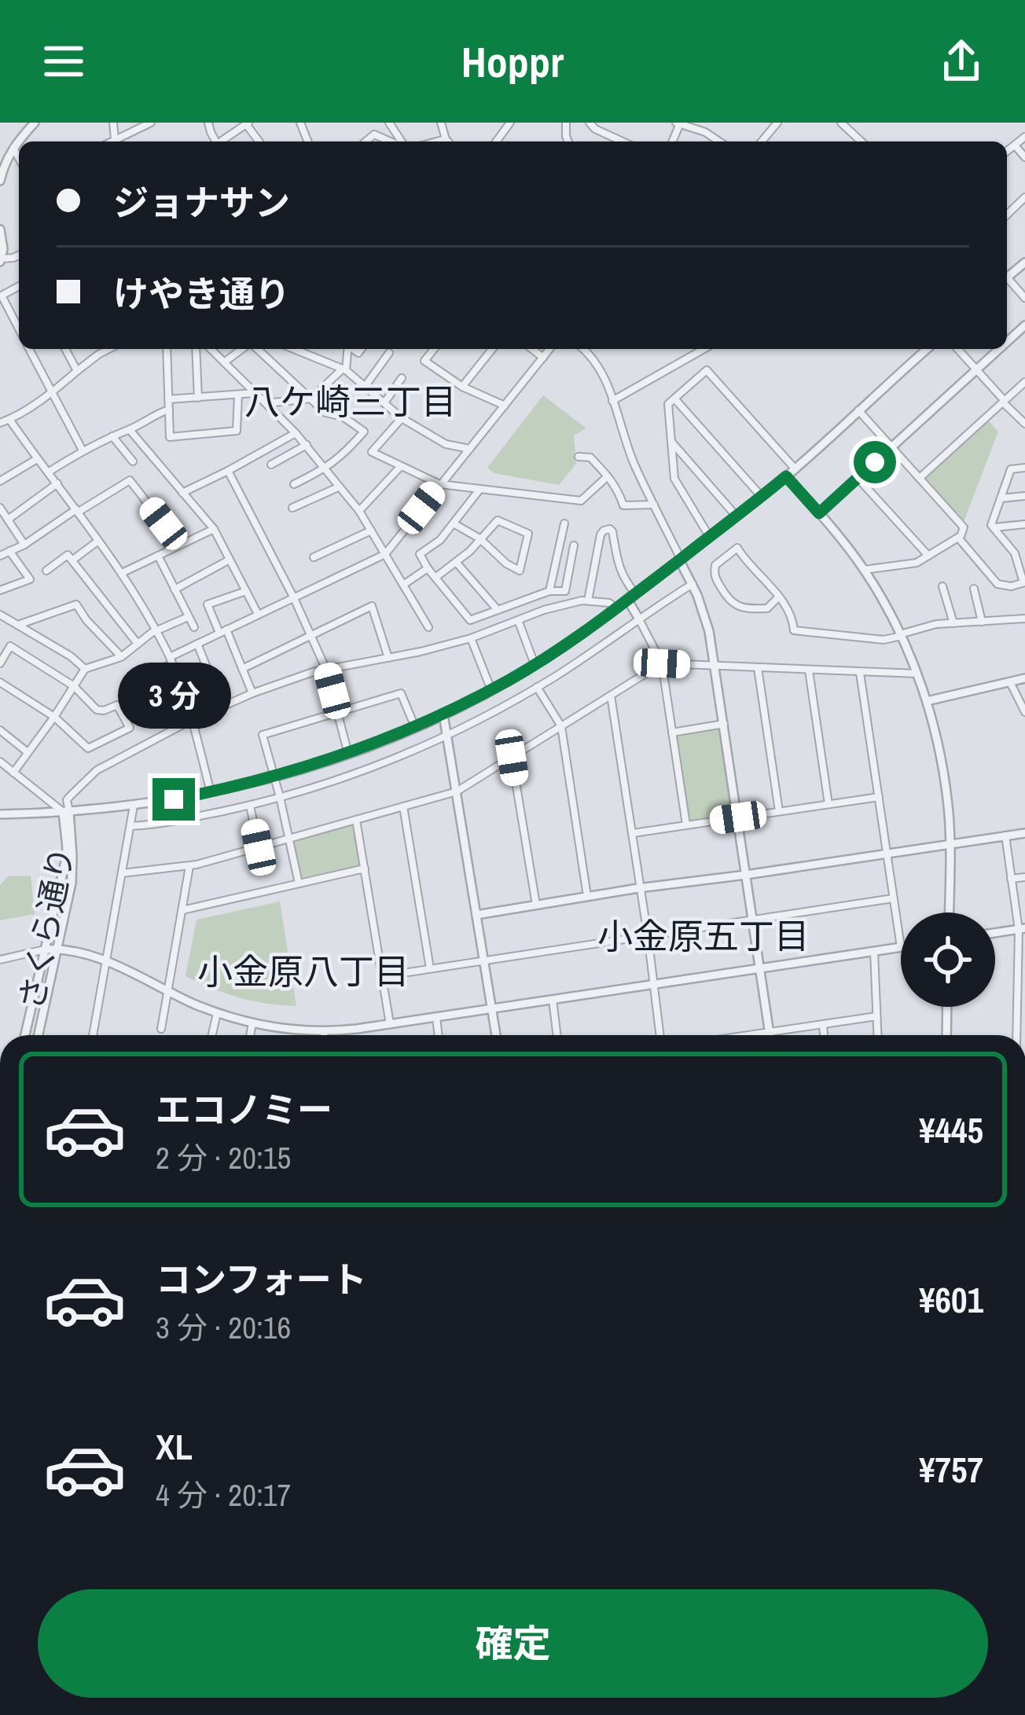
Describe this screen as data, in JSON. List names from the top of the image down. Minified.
{"streets":{"street":["さくら通り"]},"districts":["八ケ崎三丁目","小金原五丁目","小金原八丁目"],"page":{"header":"Hoppr","banner":["ジョナサン","けやき通り"],"bubble":"3 分","list":[{"name":"エコノミー","note":"2 分 · 20:15","value":"¥445"},{"name":"コンフォート","note":"3 分 · 20:16","value":"¥601"},{"name":"XL","note":"4 分 · 20:17","value":"¥757"}],"buttons":"確定"}}
